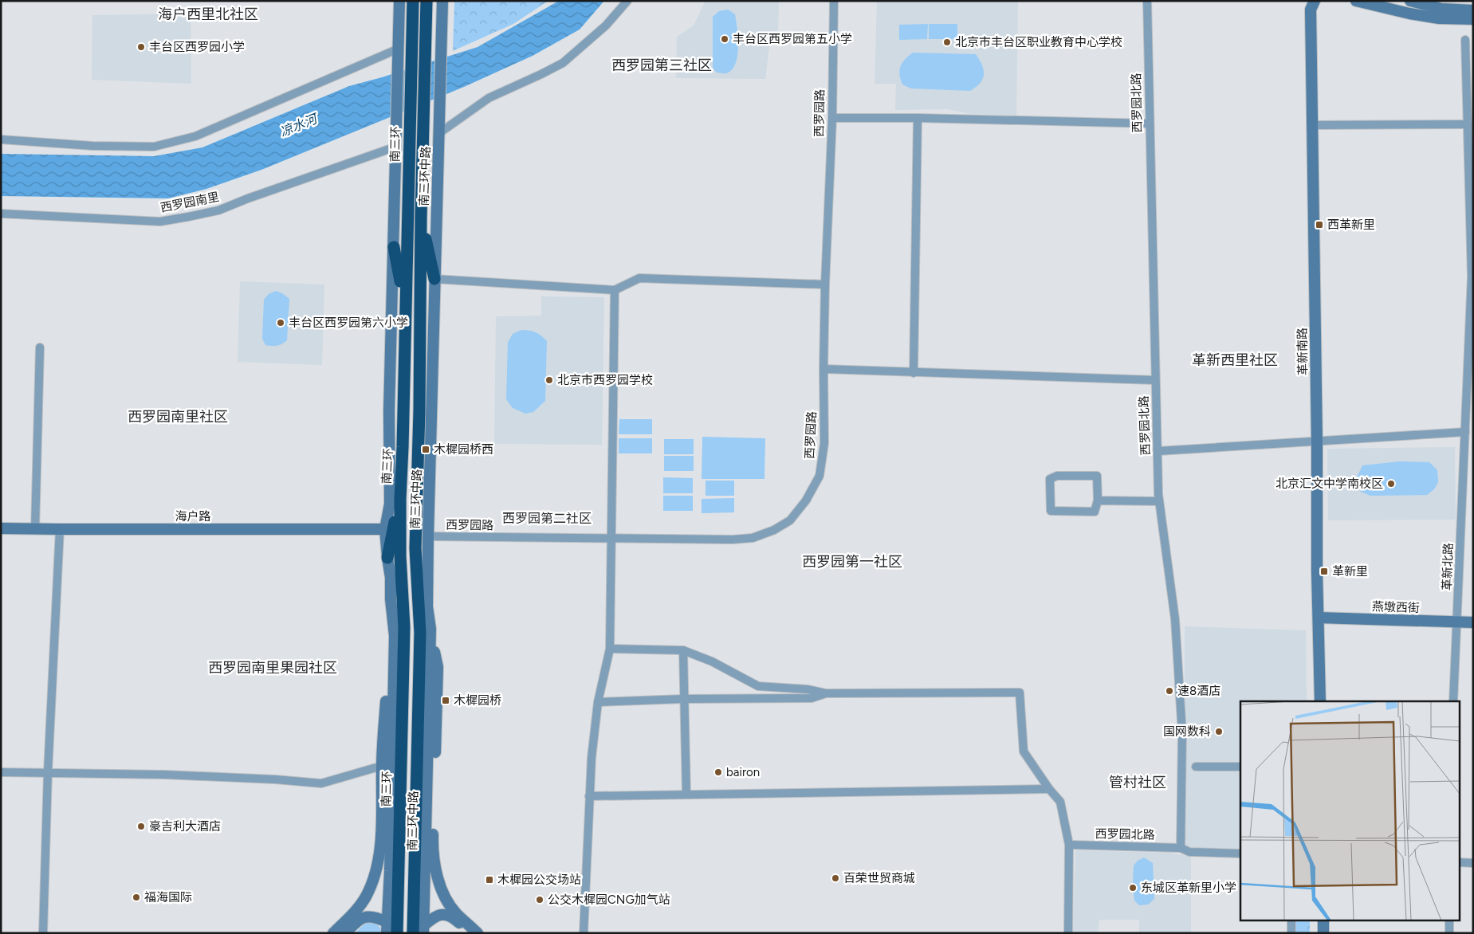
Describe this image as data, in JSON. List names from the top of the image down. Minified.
{"streets":{"highway":["南三环"],"street":["西罗园北路","西罗园路","南三环中路","西罗园南里","革新南路","海户路","革新北路","燕墩西街"]},"crossings":[["西罗园路","南三环中路"],["革新南路","燕墩西街"],["革新北路","燕墩西街"]],"districts":["海户西里北社区","西罗园第三社区","革新西里社区","西罗园南里社区","西罗园第二社区","西罗园第一社区","西罗园南里果园社区","管村社区"],"water":["凉水河"],"places":{"other":["丰台区西罗园第五小学","北京市丰台区职业教育中心学校","丰台区西罗园小学","丰台区西罗园第六小学","北京市西罗园学校","北京汇文中学南校区","速8酒店","国网数科","bairon","豪吉利大酒店","百荣世贸商城","东城区革新里小学","福海国际","公交木樨园CNG加气站"],"transit":["西革新里","木樨园桥西","革新里","木樨园桥","木樨园公交场站"]}}
